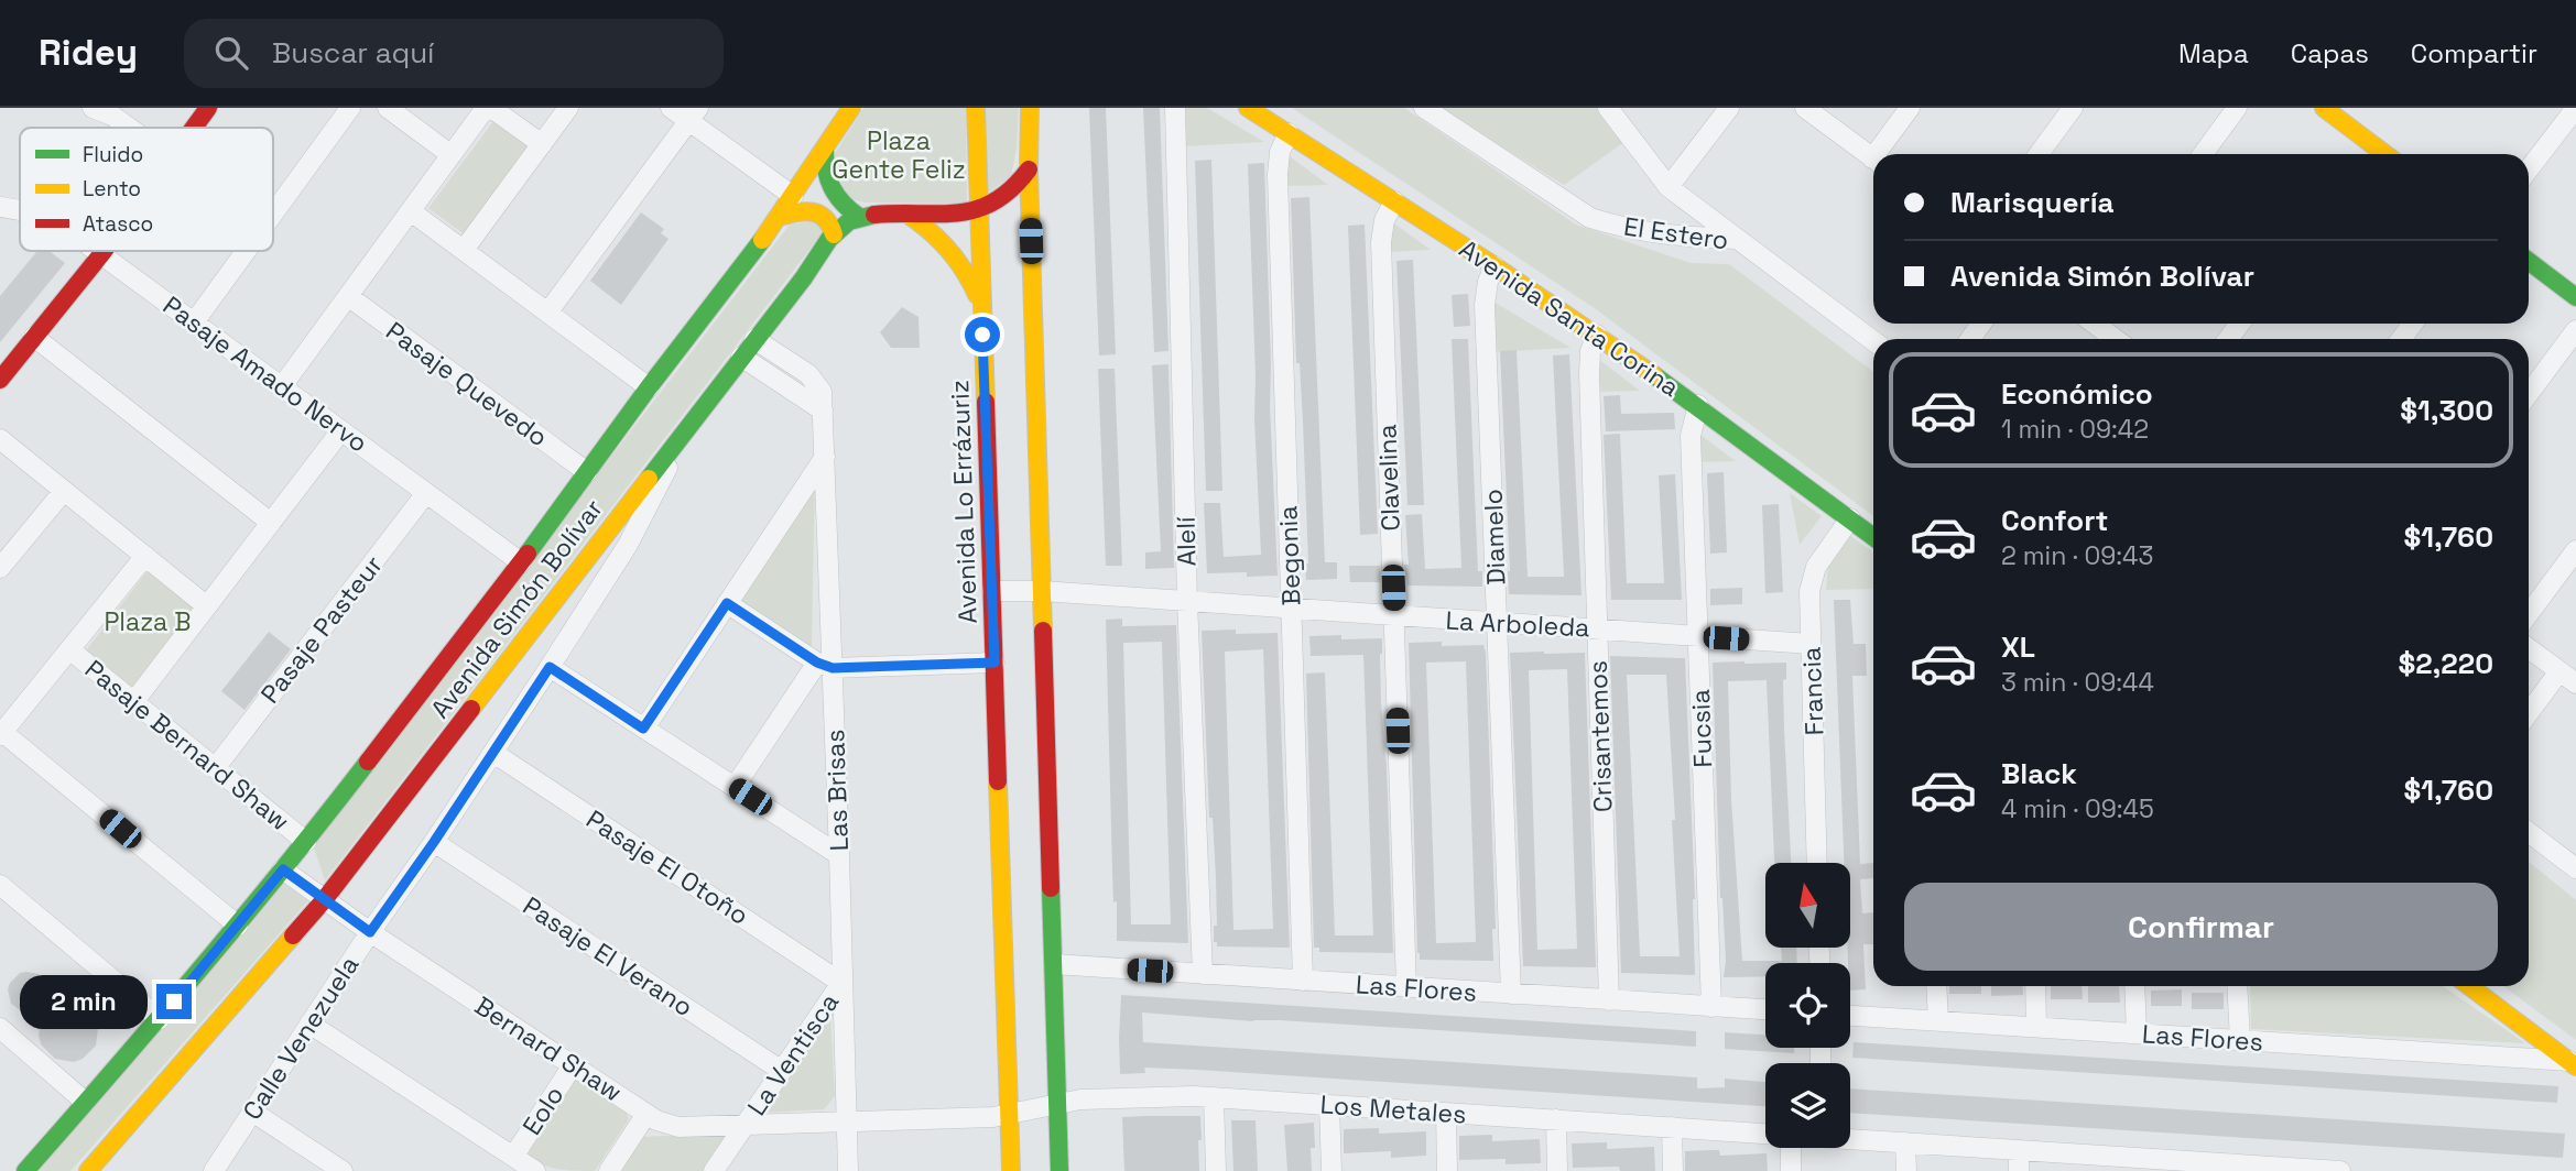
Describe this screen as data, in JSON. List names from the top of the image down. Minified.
{"streets":{"main road":["Avenida Santa Corina","Avenida Lo Errázuriz","Avenida Simón Bolívar"],"street":["El Estero","Pasaje Amado Nervo","Pasaje Quevedo","Clavelina","Diamelo","Alelí","Begonia","La Arboleda","Pasaje Pasteur","Francia","Fucsia","Crisantemos","Pasaje Bernard Shaw","Las Brisas","Pasaje El Otoño","Pasaje El Verano","Las Flores","Calle Venezuela","Bernard Shaw","La Ventisca","Los Metales","Eolo"]},"crossings":[["Avenida Santa Corina","Clavelina"],["Avenida Santa Corina","Diamelo"],["Avenida Santa Corina","Begonia"],["Avenida Santa Corina","Francia"],["Avenida Santa Corina","Fucsia"],["Avenida Santa Corina","Crisantemos"],["Pasaje Amado Nervo","Avenida Simón Bolívar"],["Pasaje Amado Nervo","Pasaje Pasteur"],["Pasaje Quevedo","Avenida Simón Bolívar"],["Clavelina","La Arboleda"],["Clavelina","Las Flores"],["Avenida Lo Errázuriz","Avenida Simón Bolívar"],["Avenida Lo Errázuriz","La Arboleda"],["Avenida Lo Errázuriz","Los Metales"],["Diamelo","La Arboleda"],["Diamelo","Las Flores"],["Alelí","La Arboleda"],["Alelí","Las Flores"],["Begonia","La Arboleda"],["Begonia","Las Flores"],["Avenida Simón Bolívar","Pasaje Bernard Shaw"],["Avenida Simón Bolívar","Las Brisas"],["Avenida Simón Bolívar","Calle Venezuela"],["Avenida Simón Bolívar","Bernard Shaw"],["La Arboleda","Francia"],["La Arboleda","Fucsia"],["La Arboleda","Crisantemos"],["Pasaje Pasteur","Pasaje Bernard Shaw"],["Fucsia","Las Flores"],["Crisantemos","Las Flores"],["Las Brisas","Pasaje El Otoño"],["Las Brisas","Bernard Shaw"],["Las Brisas","La Ventisca"],["Pasaje El Otoño","Calle Venezuela"],["Pasaje El Otoño","La Ventisca"],["Pasaje El Verano","Calle Venezuela"],["Pasaje El Verano","La Ventisca"],["Calle Venezuela","Bernard Shaw"],["Bernard Shaw","La Ventisca"],["Bernard Shaw","Eolo"]],"parks":["Plaza Gente Feliz","Plaza B"],"legend":["Fluido","Lento","Atasco"],"north":"top","page":{"header":"Ridey","search":"Buscar aquí","nav":["Mapa","Capas","Compartir"],"banner":["Marisquería","Avenida Simón Bolívar"],"list":[{"name":"Económico","note":"1 min · 09:42","value":"$1,300"},{"name":"Confort","note":"2 min · 09:43","value":"$1,760"},{"name":"XL","note":"3 min · 09:44","value":"$2,220"},{"name":"Black","note":"4 min · 09:45","value":"$1,760"}],"buttons":"Confirmar","bubble":"2 min"}}
